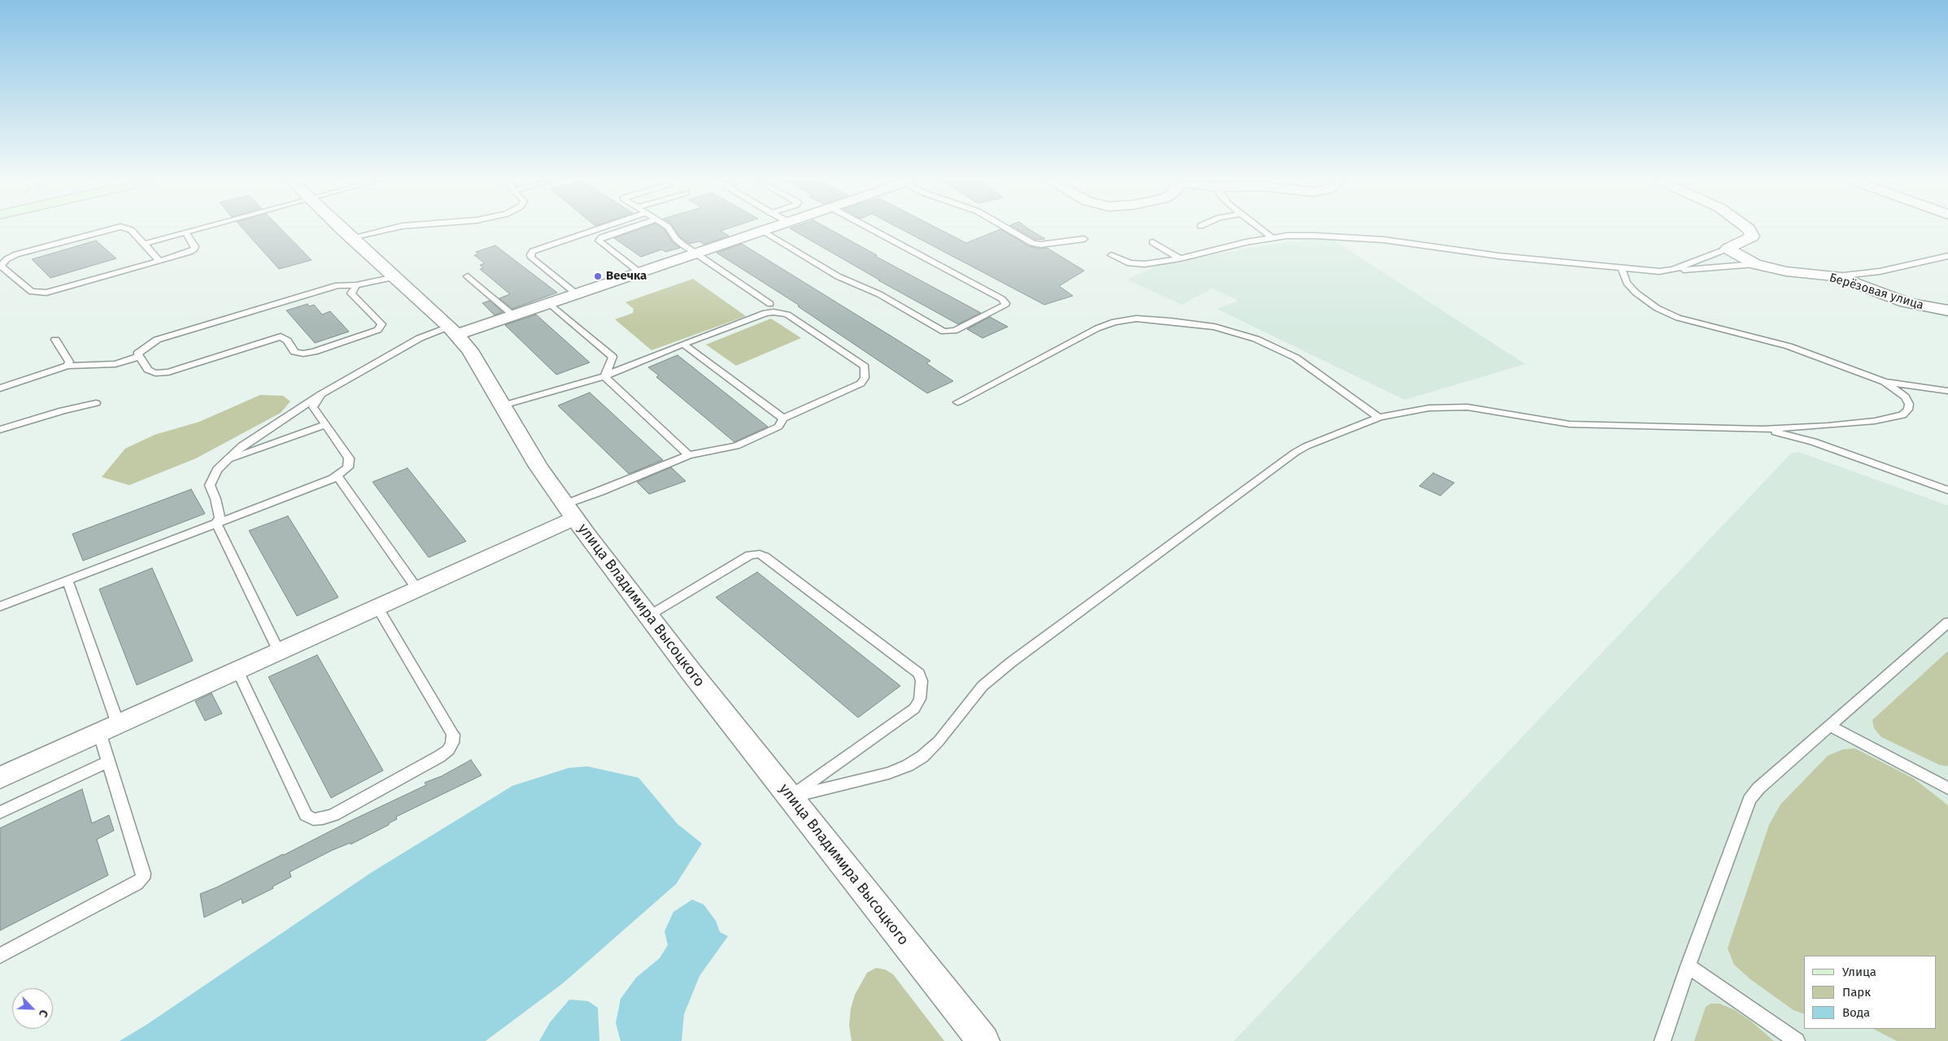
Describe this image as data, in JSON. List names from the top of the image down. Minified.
{"streets":{"street":["Берёзовая улица","улица Владимира Высоцкого"]},"places":["Веечка"],"legend":["Улица","Парк","Вода"],"north":"bottom right"}
